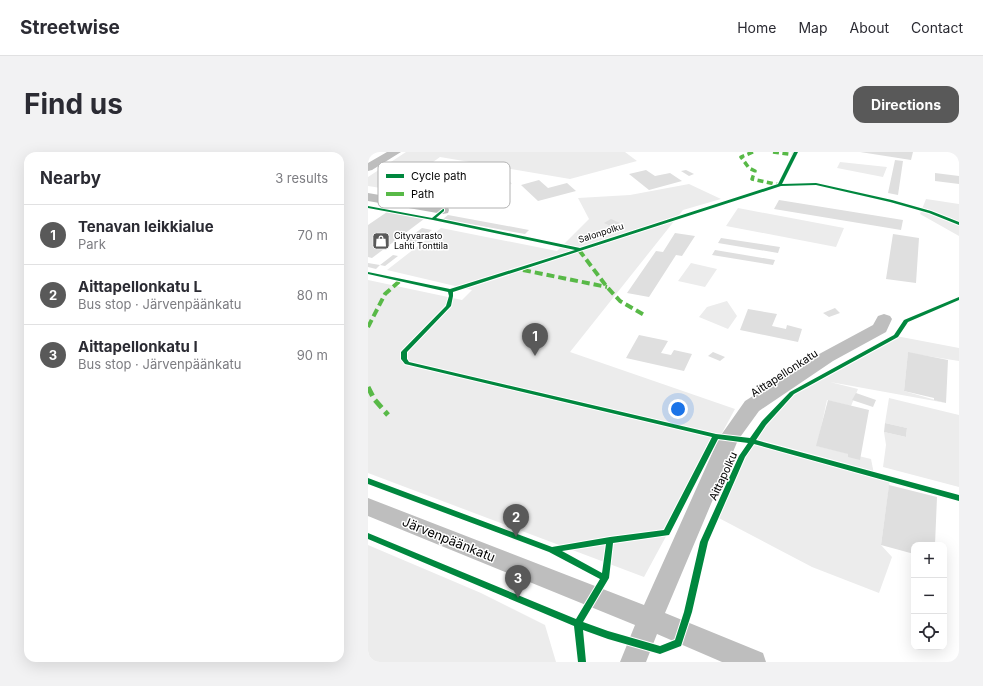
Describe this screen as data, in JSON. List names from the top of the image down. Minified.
{"streets":{"street":["Aittapellonkatu","Järvenpäänkatu"],"cycle path":["Salonpolku","Aittapolku"]},"crossings":[["Aittapellonkatu","Järvenpäänkatu"]],"places":{"shop":["Cityvarasto Lahti Tonttila"]},"legend":["Cycle path","Path"],"page":{"header":"Streetwise","nav":["Home","Map","About","Contact"],"buttons":"Directions","title":"Find us","heading":["Nearby","3 results"],"list":[{"mark":"1","name":"Tenavan leikkialue","note":"Park","value":"70 m"},{"mark":"2","name":"Aittapellonkatu L","note":"Bus stop · Järvenpäänkatu","value":"80 m"},{"mark":"3","name":"Aittapellonkatu I","note":"Bus stop · Järvenpäänkatu","value":"90 m"}],"pins":["1","2","3"],"map_buttons":["+","−"]}}
